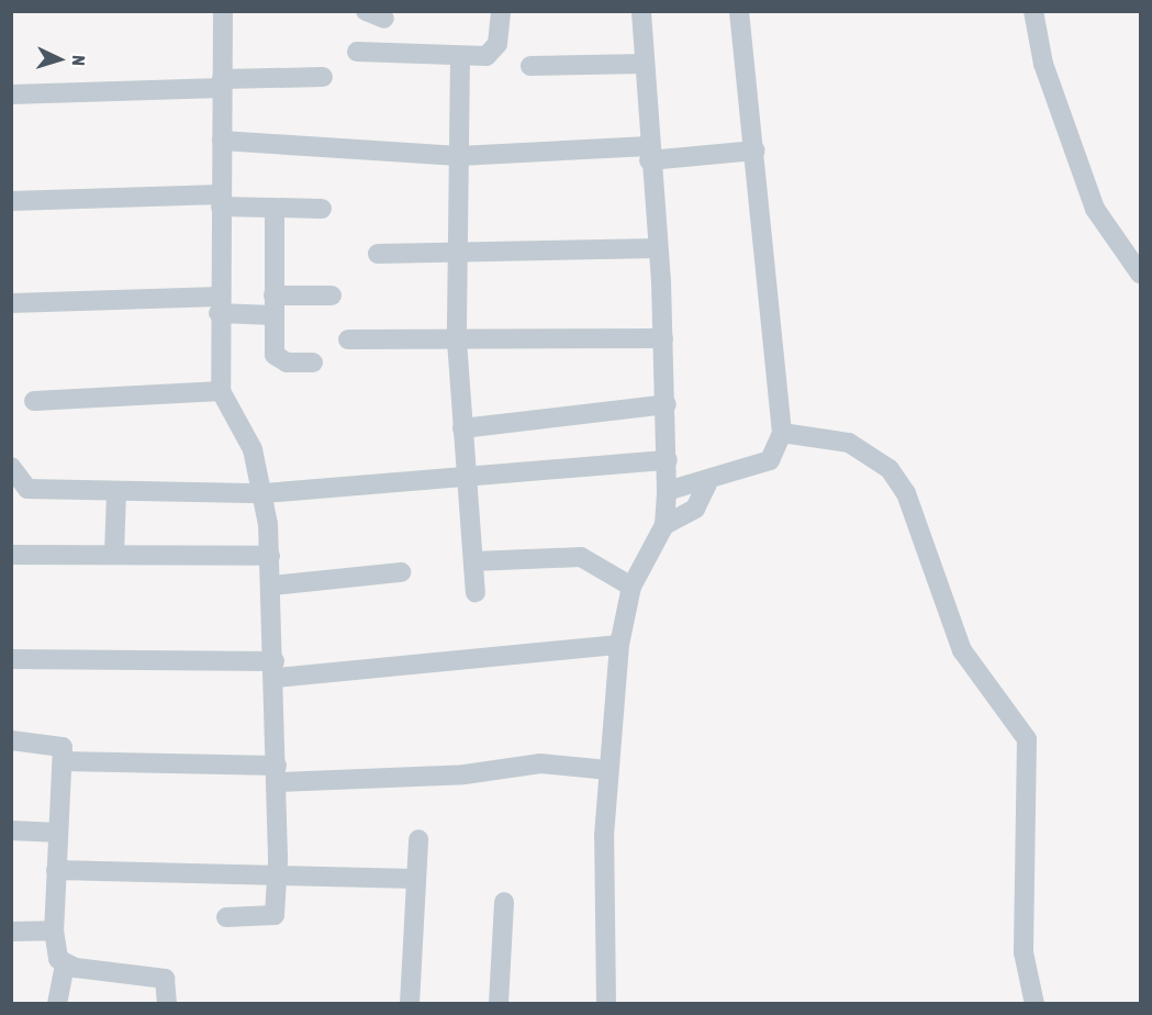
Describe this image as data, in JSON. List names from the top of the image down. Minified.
{"north":"right"}
